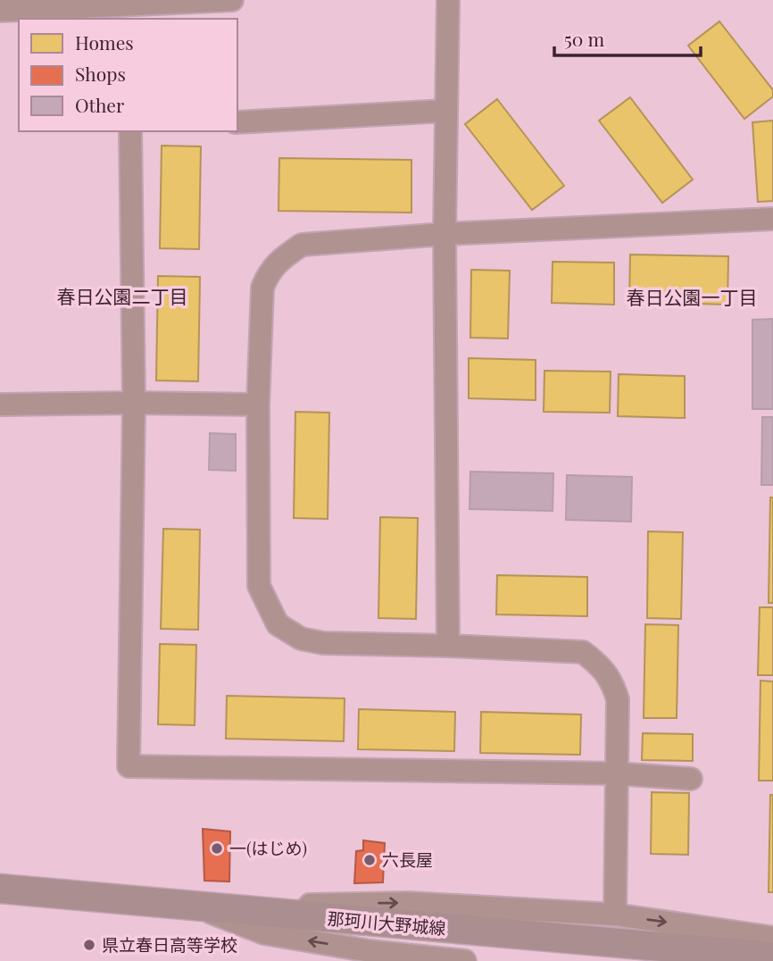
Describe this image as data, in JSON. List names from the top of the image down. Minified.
{"streets":{"main road":["那珂川大野城線"]},"districts":["春日公園二丁目","春日公園一丁目"],"places":["一(はじめ)","六長屋","県立春日高等学校"],"legend":["Homes","Shops","Other"],"scale_bar":"50 m"}
